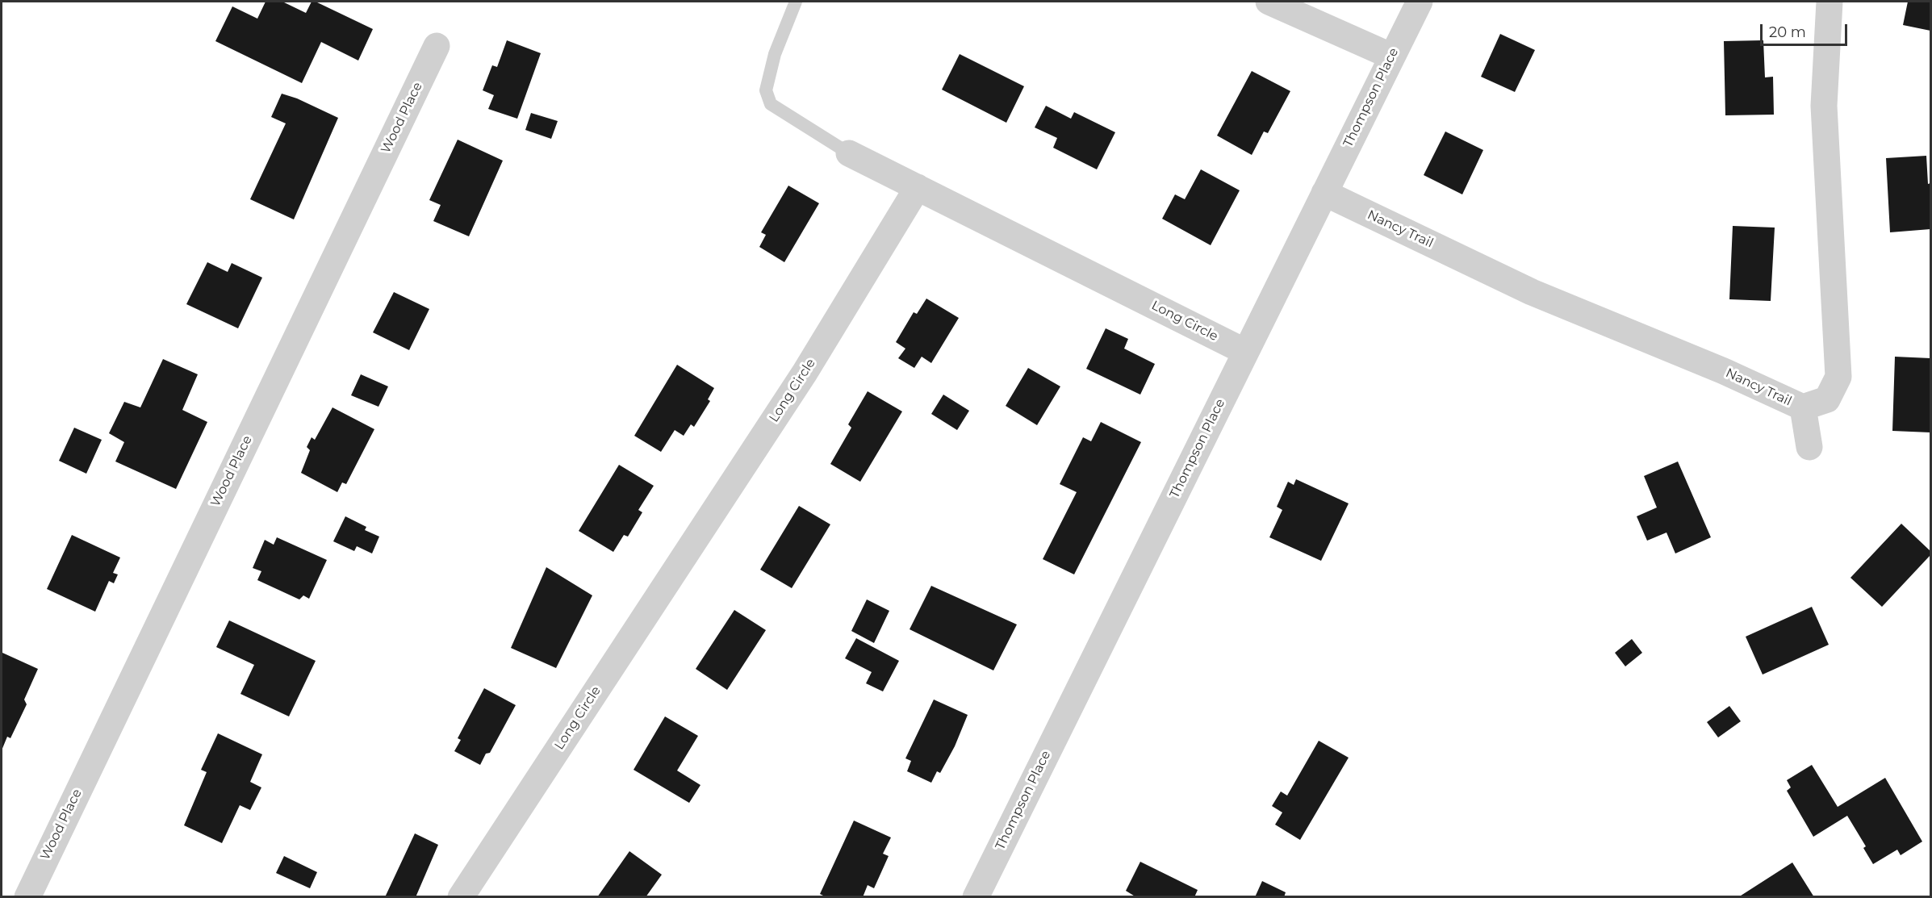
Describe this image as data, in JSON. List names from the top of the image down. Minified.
{"streets":{"street":["Thompson Place","Wood Place","Nancy Trail","Long Circle"]},"crossings":[["Thompson Place","Nancy Trail"],["Thompson Place","Long Circle"]],"scale_bar":"20 m"}
